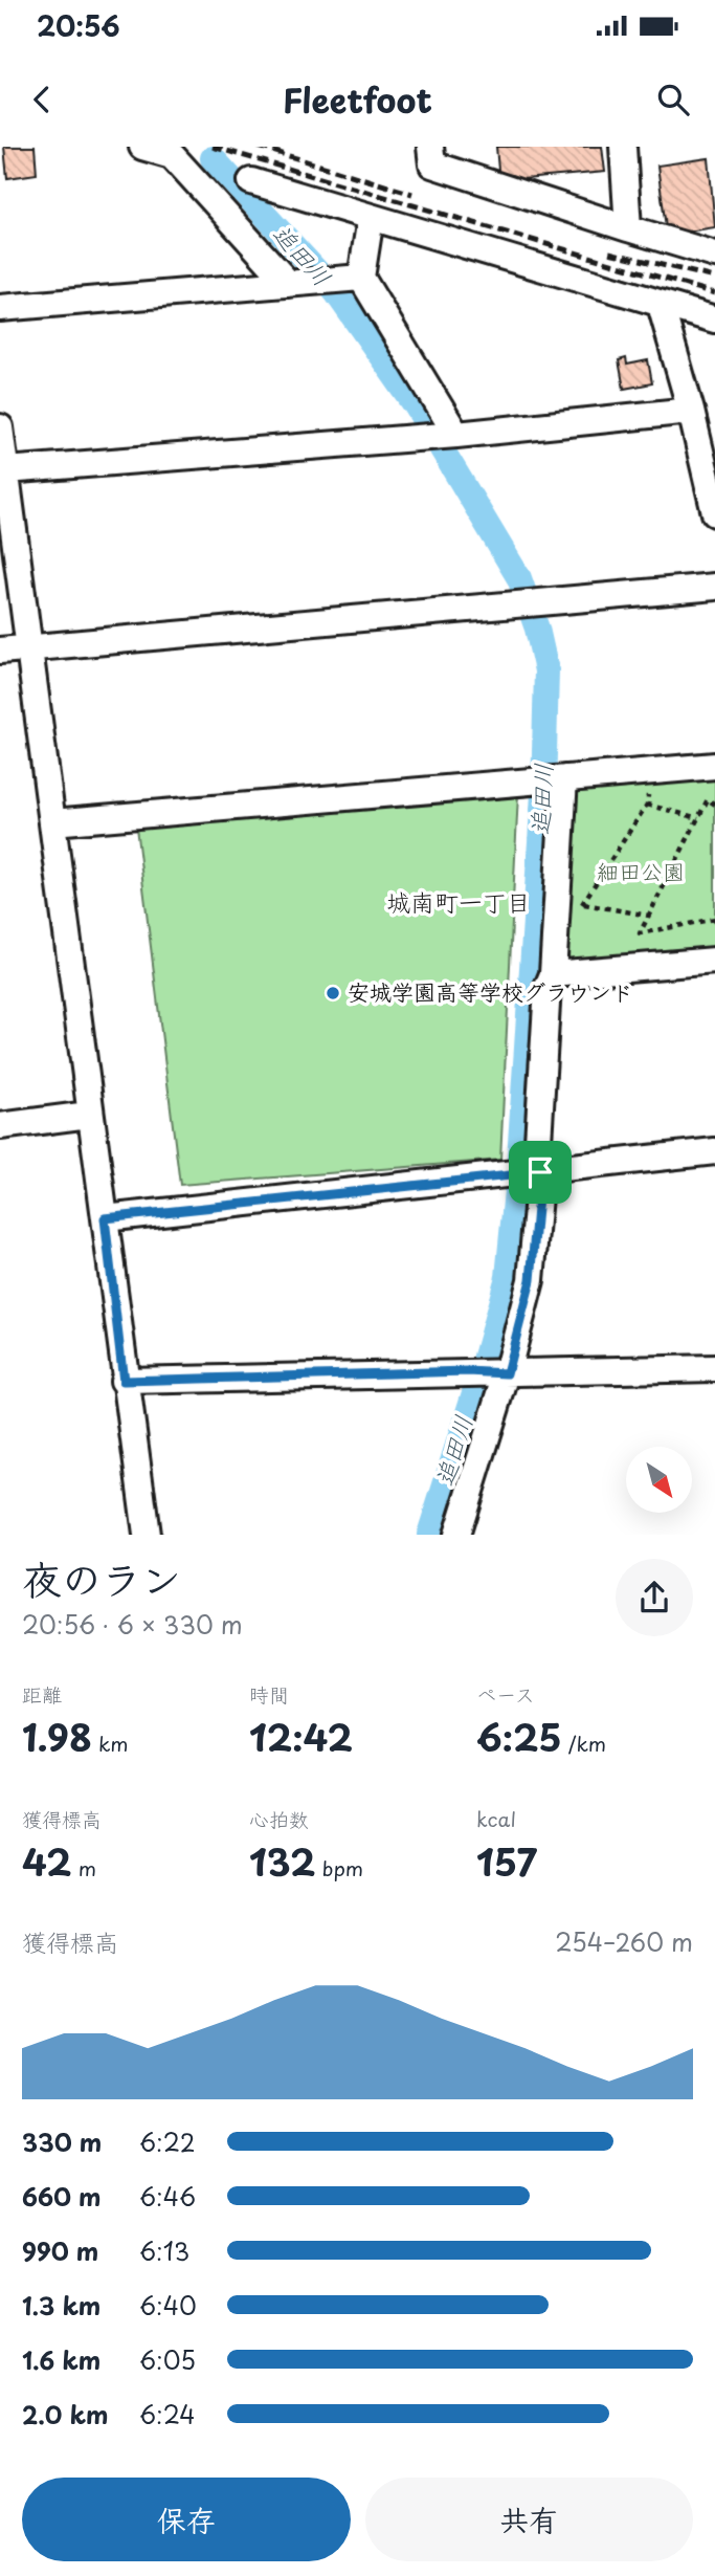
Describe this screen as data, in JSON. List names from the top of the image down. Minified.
{"districts":["城南町一丁目"],"water":["追田川"],"parks":["細田公園"],"places":["安城学園高等学校グラウンド"],"north":"bottom right","page":{"status":"20:56","header":"Fleetfoot","heading":["夜のラン","20:56 · 6 × 330 m"],"stats":[["距離","1.98 km"],["時間","12:42"],["ペース","6:25 /km"],["獲得標高","42 m"],["心拍数","132 bpm"],["kcal","157"]],"chart":["獲得標高","254–260 m"],"list":[{"name":"330 m","note":"6:22"},{"name":"660 m","note":"6:46"},{"name":"990 m","note":"6:13"},{"name":"1.3 km","note":"6:40"},{"name":"1.6 km","note":"6:05"},{"name":"2.0 km","note":"6:24"}],"buttons":["保存","共有"]}}
